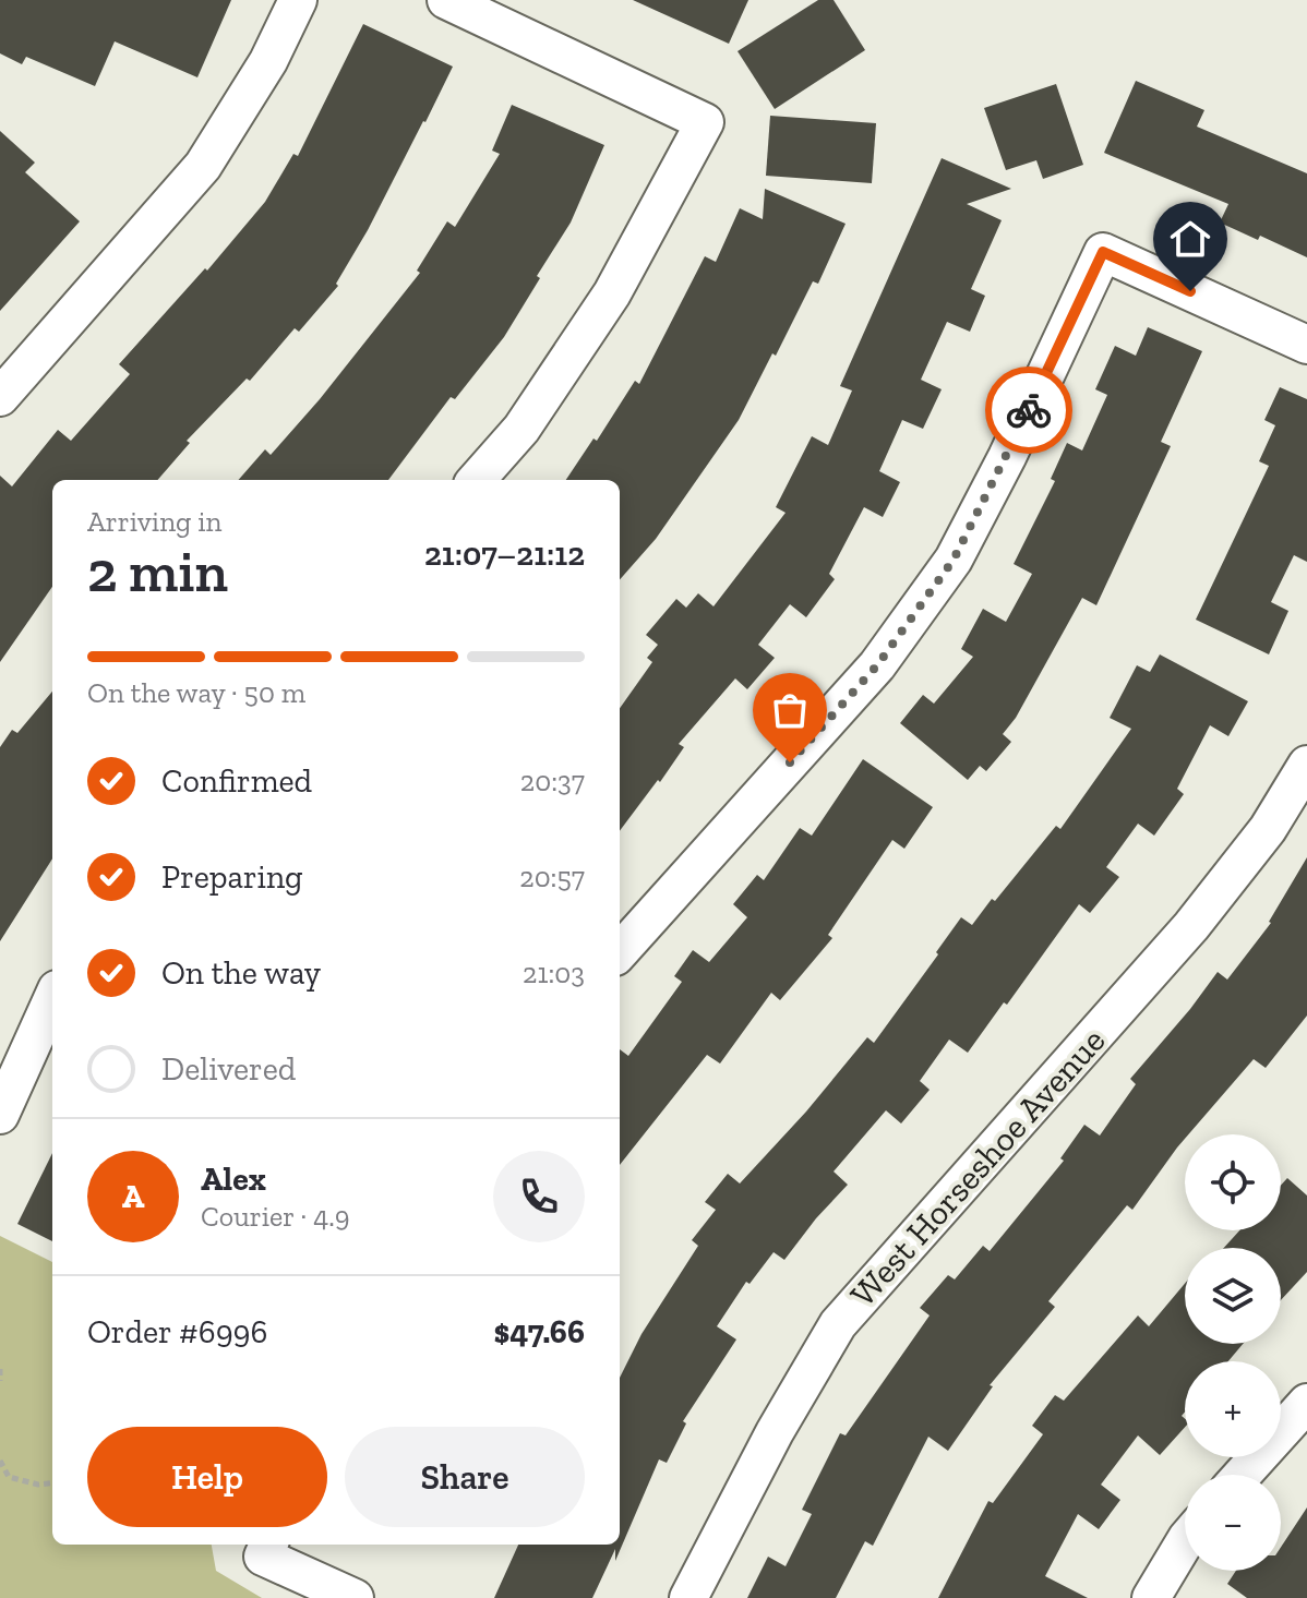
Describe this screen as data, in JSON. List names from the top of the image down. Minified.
{"streets":{"street":["West Horseshoe Avenue"]},"page":{"heading":["2 min","Arriving in","21:07–21:12"],"panel":["Alex","Courier · 4.9","Order #6996","$47.66"],"bar":"On the way · 50 m","list":[["Confirmed","20:37"],["Preparing","20:57"],["On the way","21:03"],"Delivered"],"map_buttons":["+","−"],"round":"A","buttons":["Help","Share"]}}
